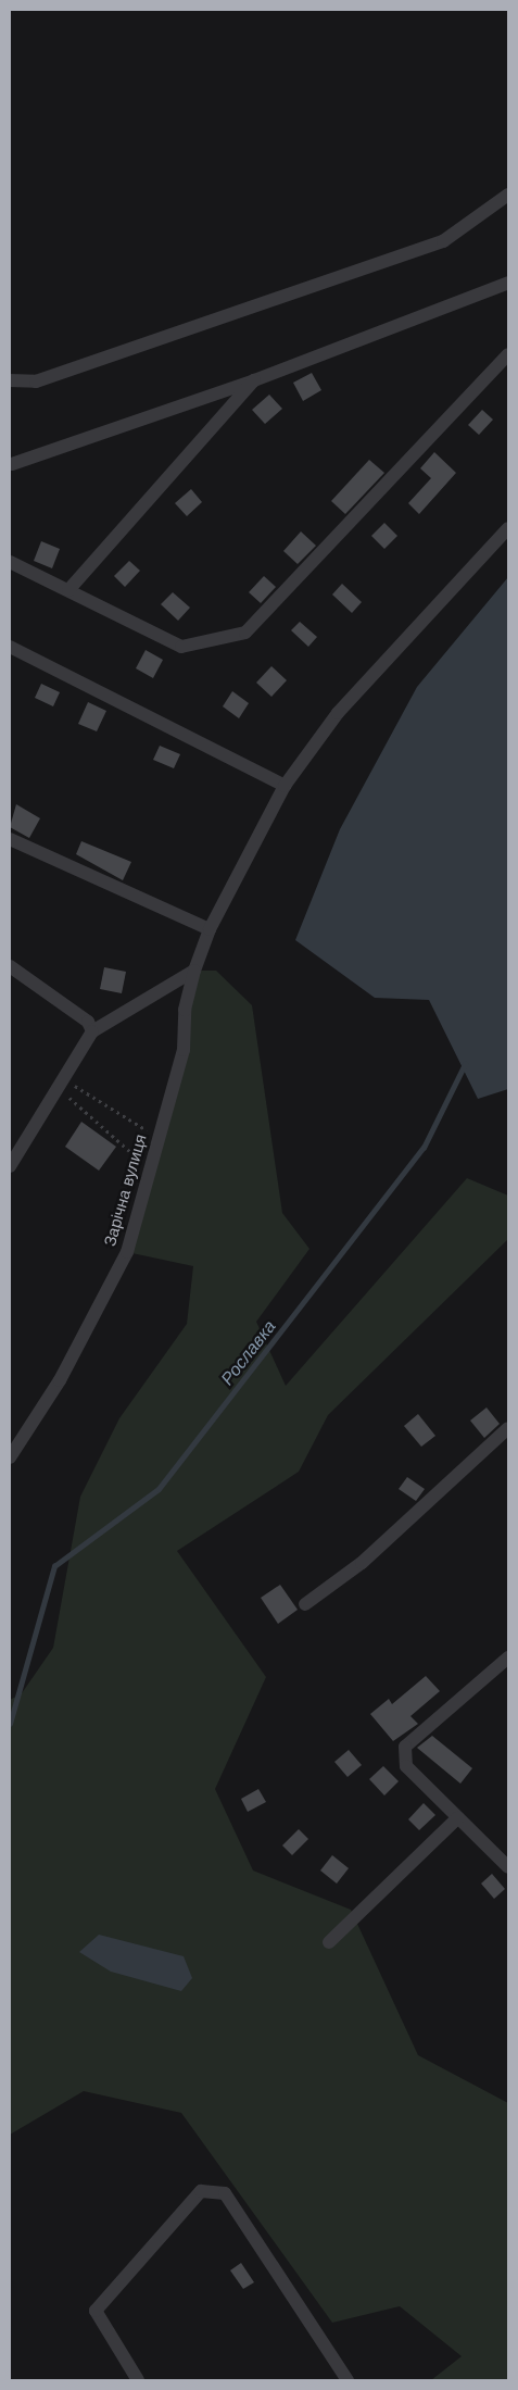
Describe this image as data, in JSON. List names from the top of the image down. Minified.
{"streets":{"street":["Зарічна вулиця"]},"water":["Рославка"]}
